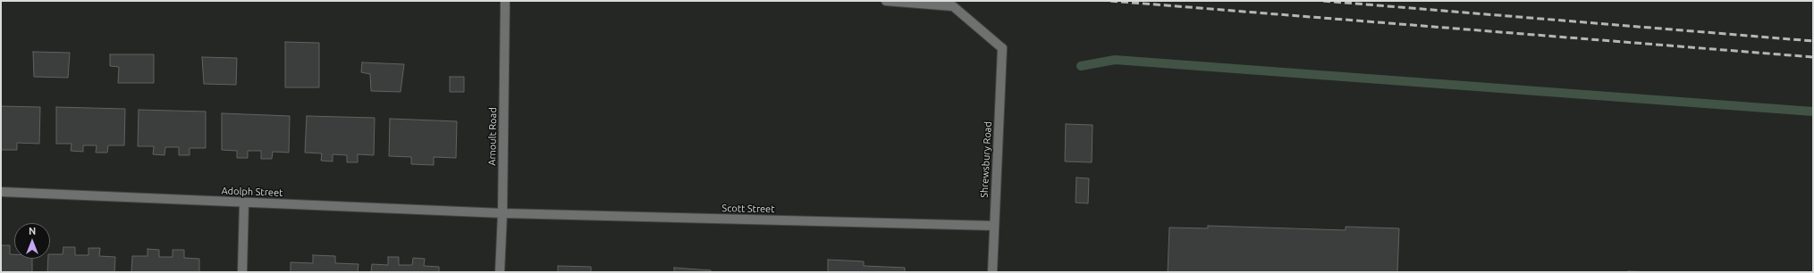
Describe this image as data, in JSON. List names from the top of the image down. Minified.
{"streets":{"street":["Arnoult Road","Shrewsbury Road","Adolph Street","Scott Street"]},"crossings":[["Arnoult Road","Adolph Street"],["Arnoult Road","Scott Street"],["Shrewsbury Road","Scott Street"],["Adolph Street","Scott Street"]],"north":"top"}
